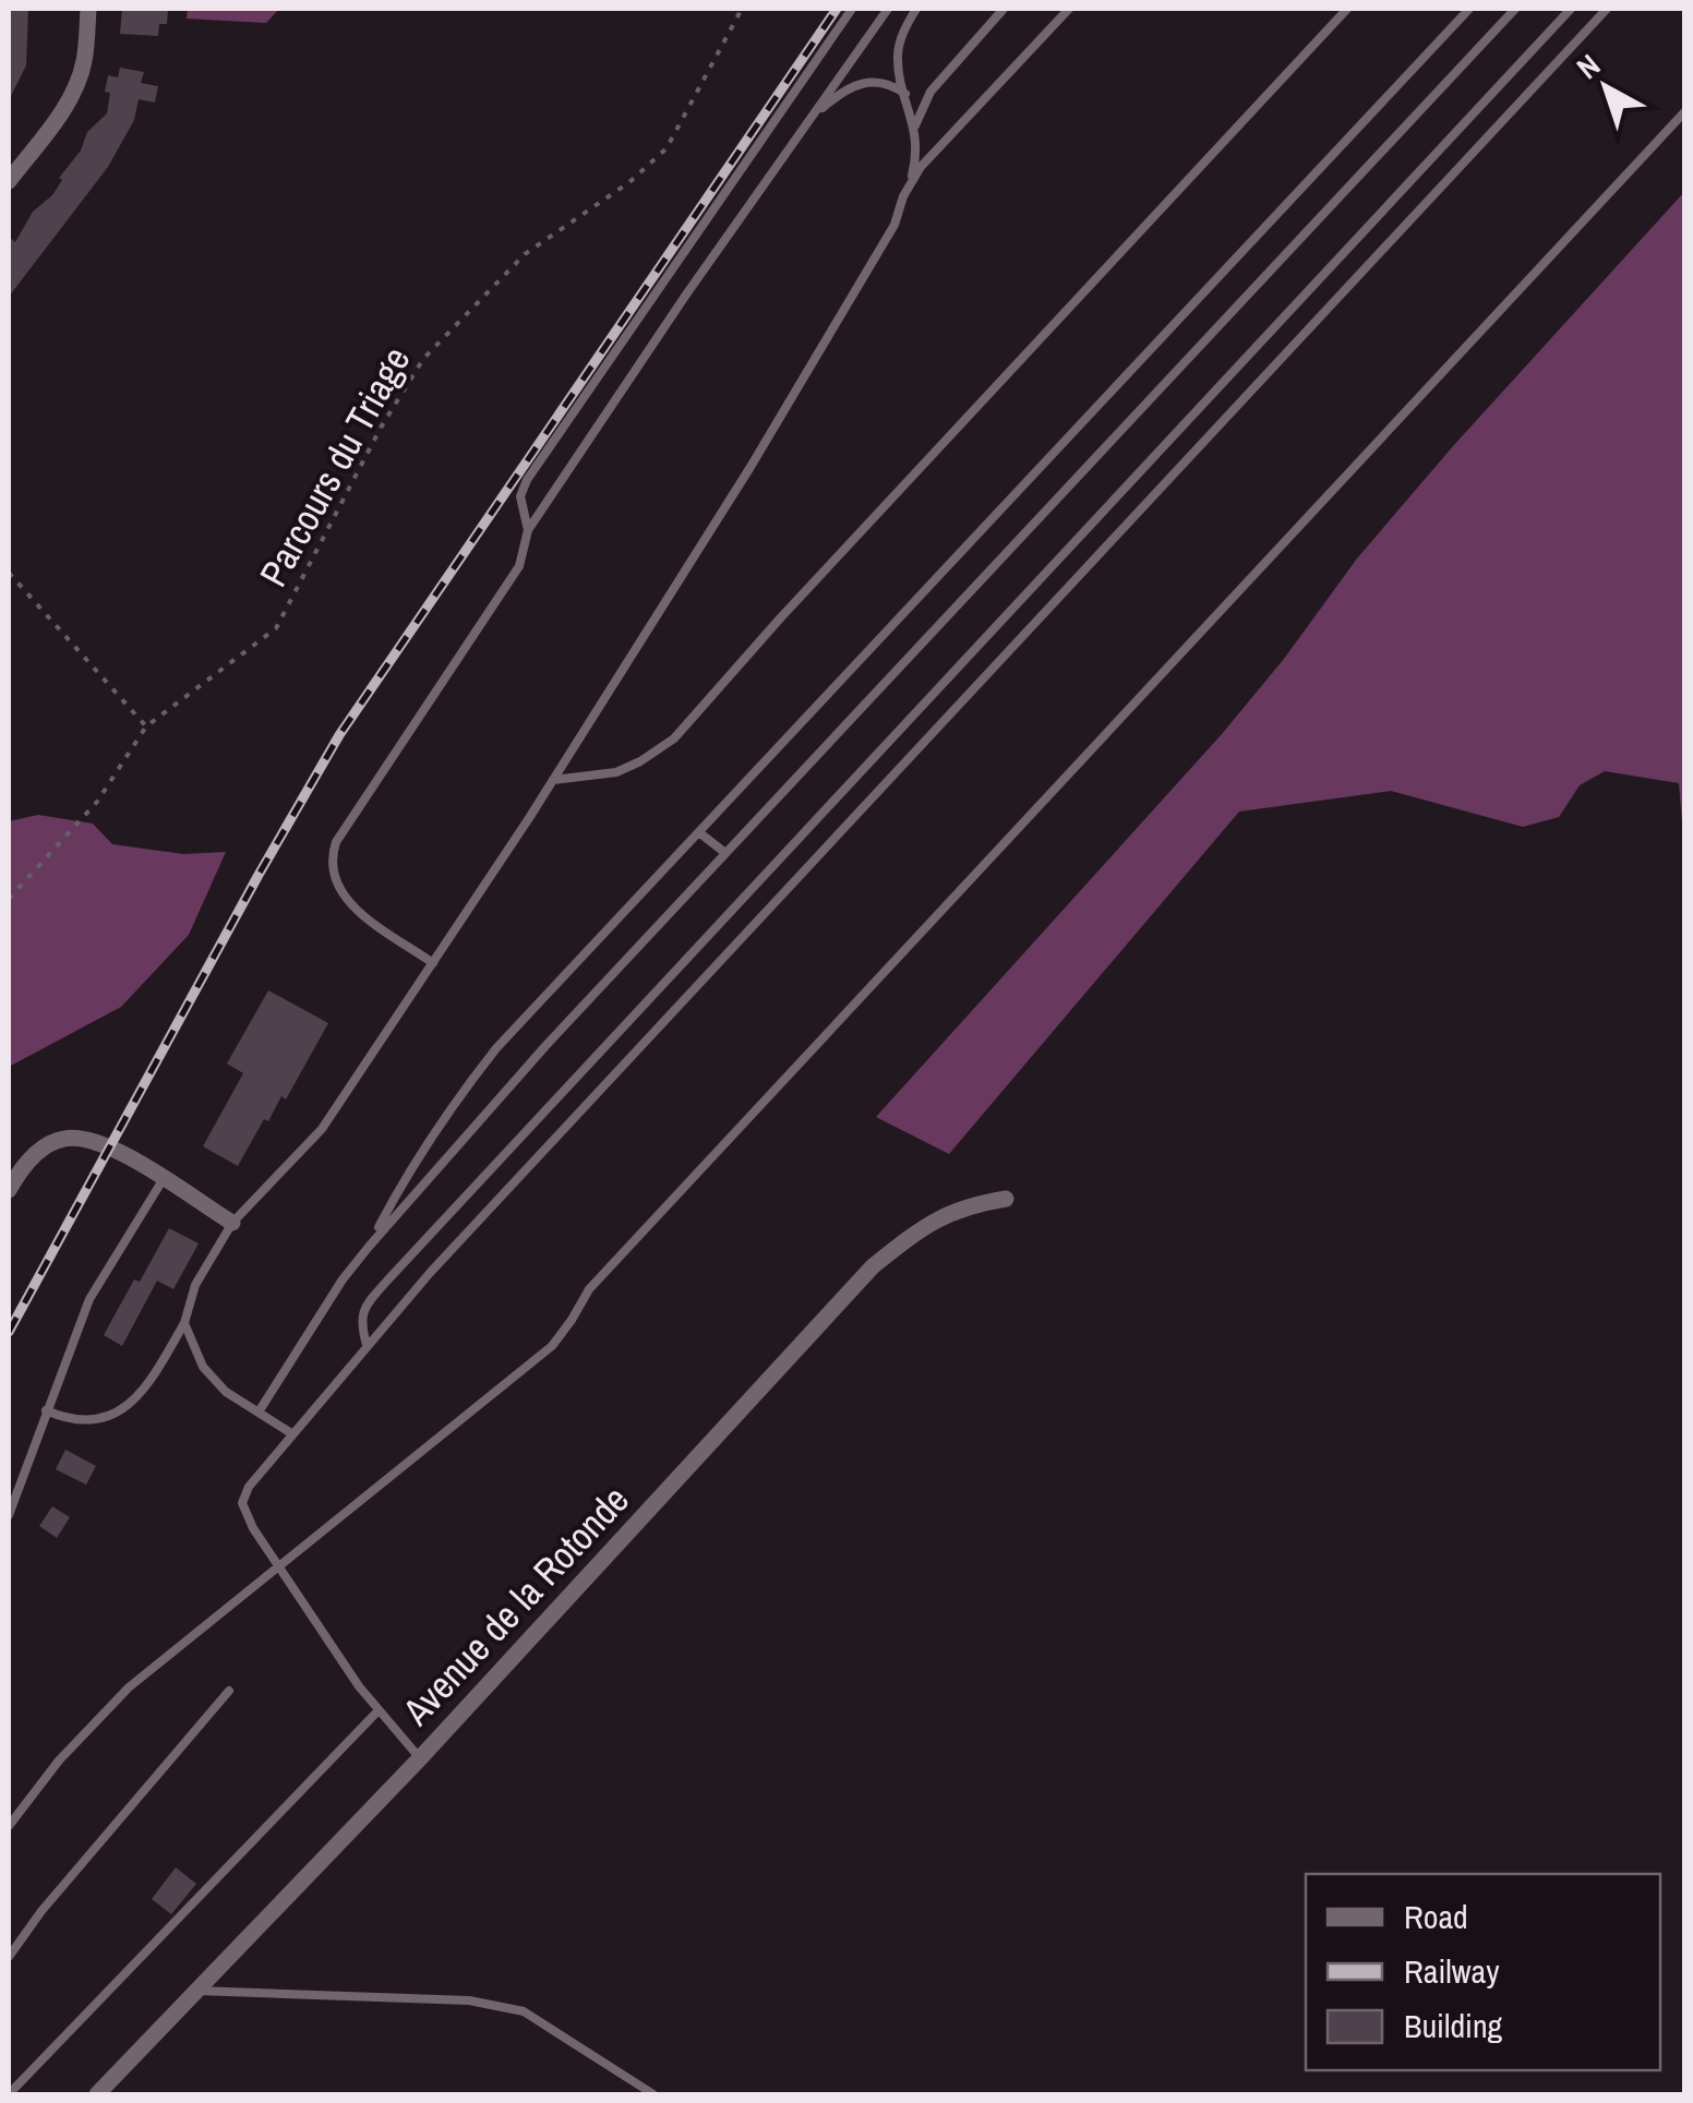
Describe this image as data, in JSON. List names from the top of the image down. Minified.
{"streets":{"street":["Avenue de la Rotonde"],"path":["Parcours du Triage"]},"legend":["Road","Railway","Building"],"north":"top left"}
